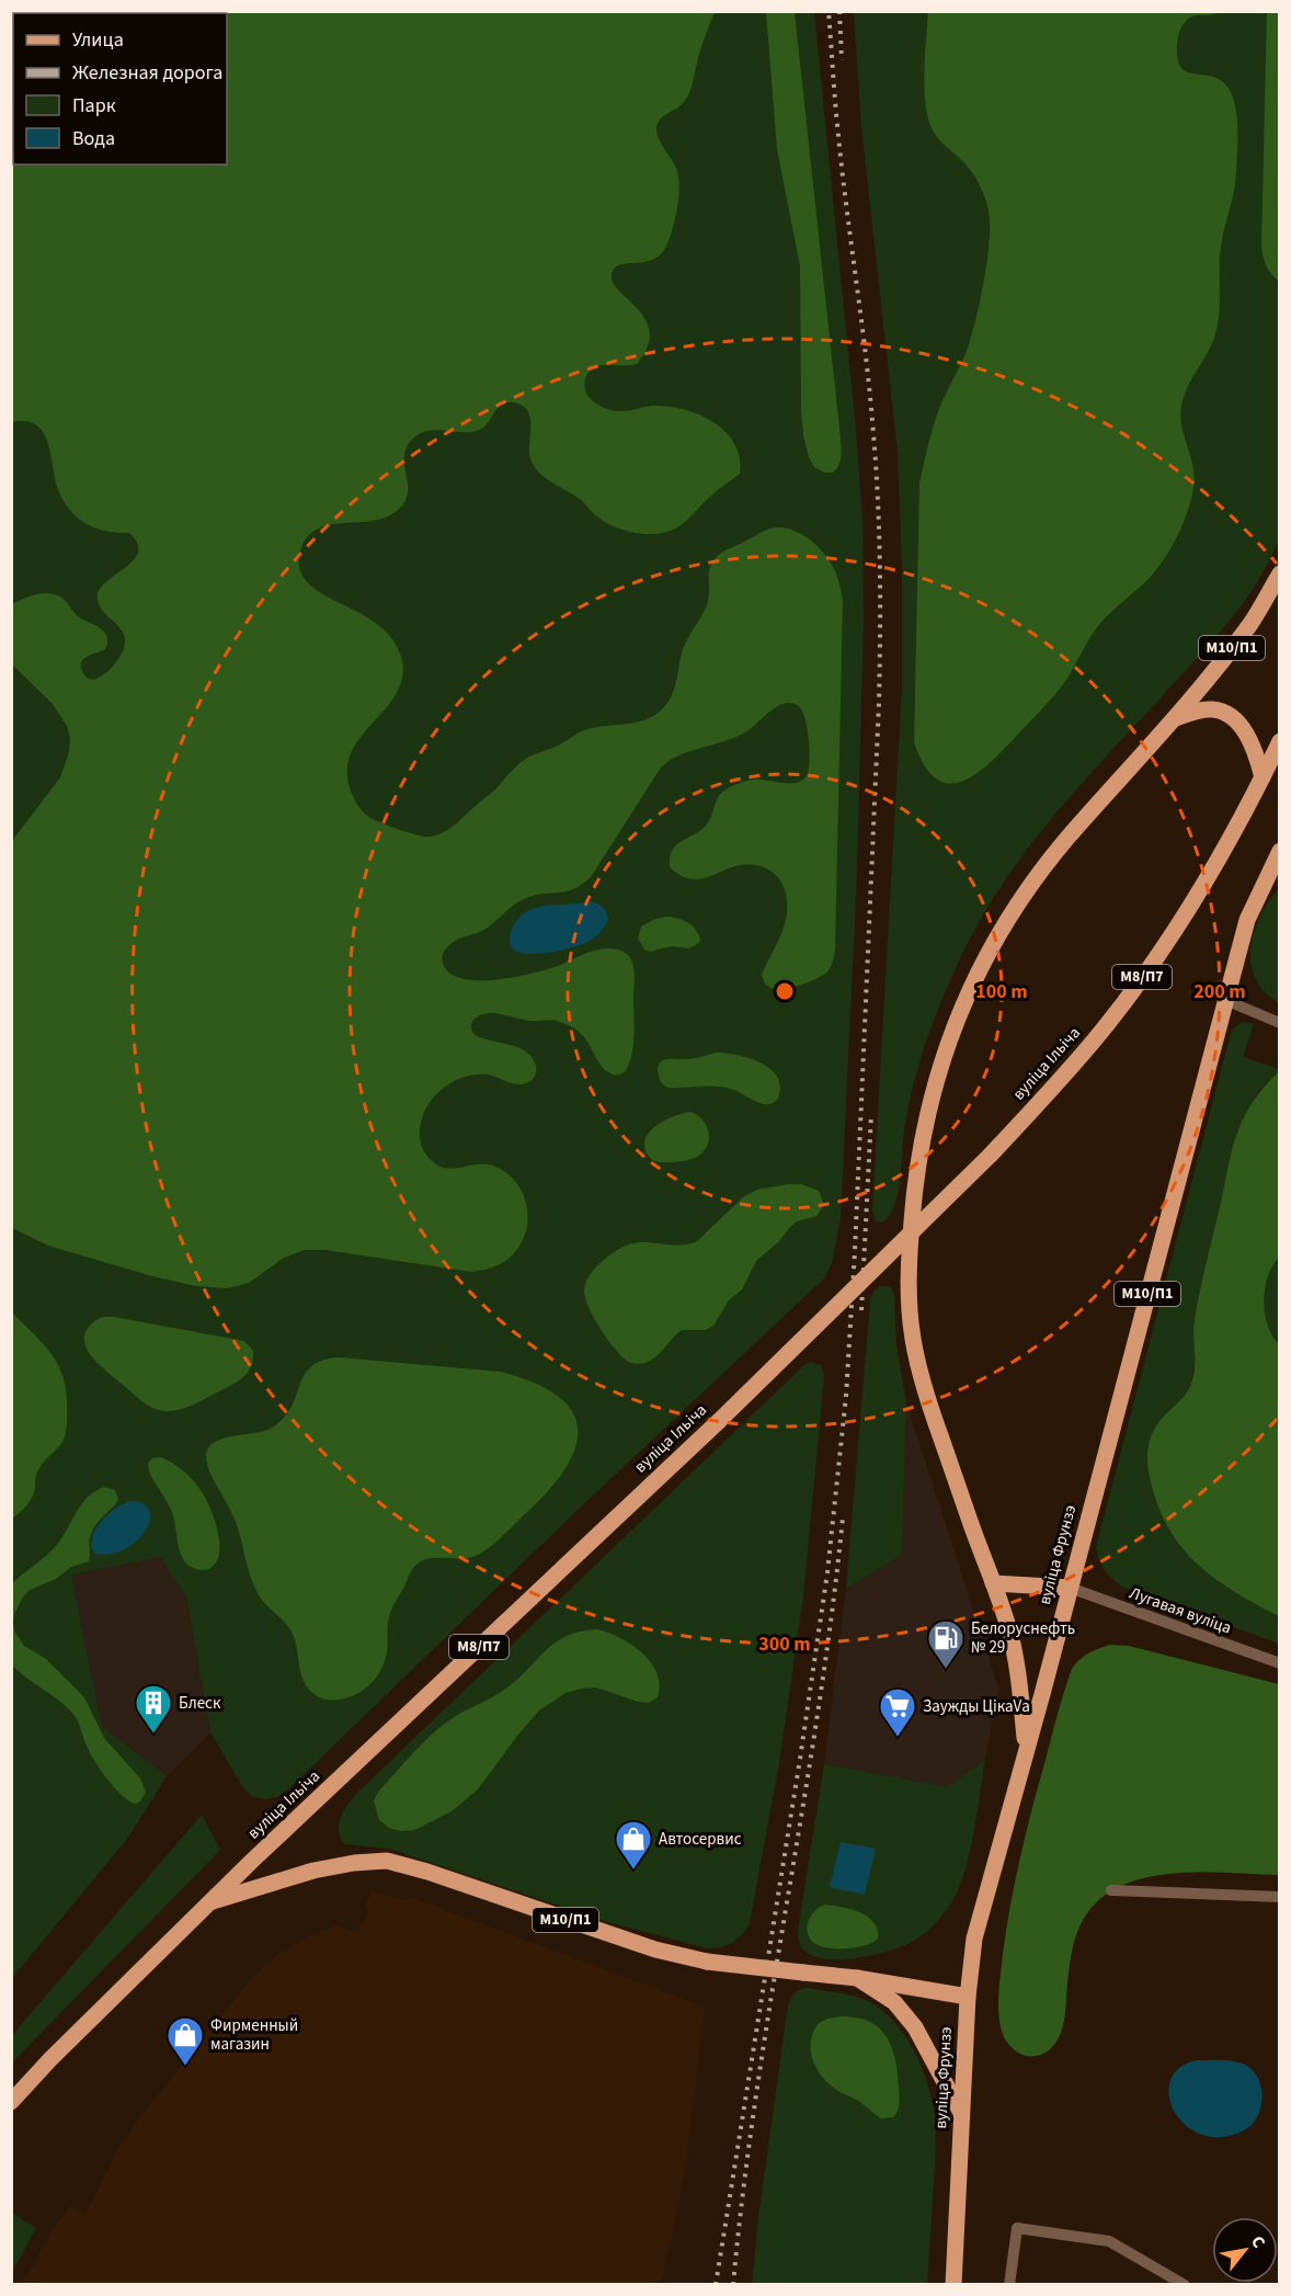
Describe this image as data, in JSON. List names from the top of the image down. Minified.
{"streets":{"main road":["М10/П1","М8/П7","вуліца Ільіча","вуліца Фрунзэ"],"street":["Лугавая вуліца"]},"crossings":[["М10/П1","вуліца Ільіча"],["М10/П1","вуліца Фрунзэ"],["вуліца Фрунзэ","Лугавая вуліца"]],"places":{"fuel station":["Белоруснефть № 29"],"building":["Блеск"],"supermarket":["Заужды ЦікаVа"],"shop":["Автосервис","Фирменный магазин"]},"legend":["Улица","Железная дорога","Парк","Вода"],"north":"top right","rings":["100 m","200 m","300 m"]}
